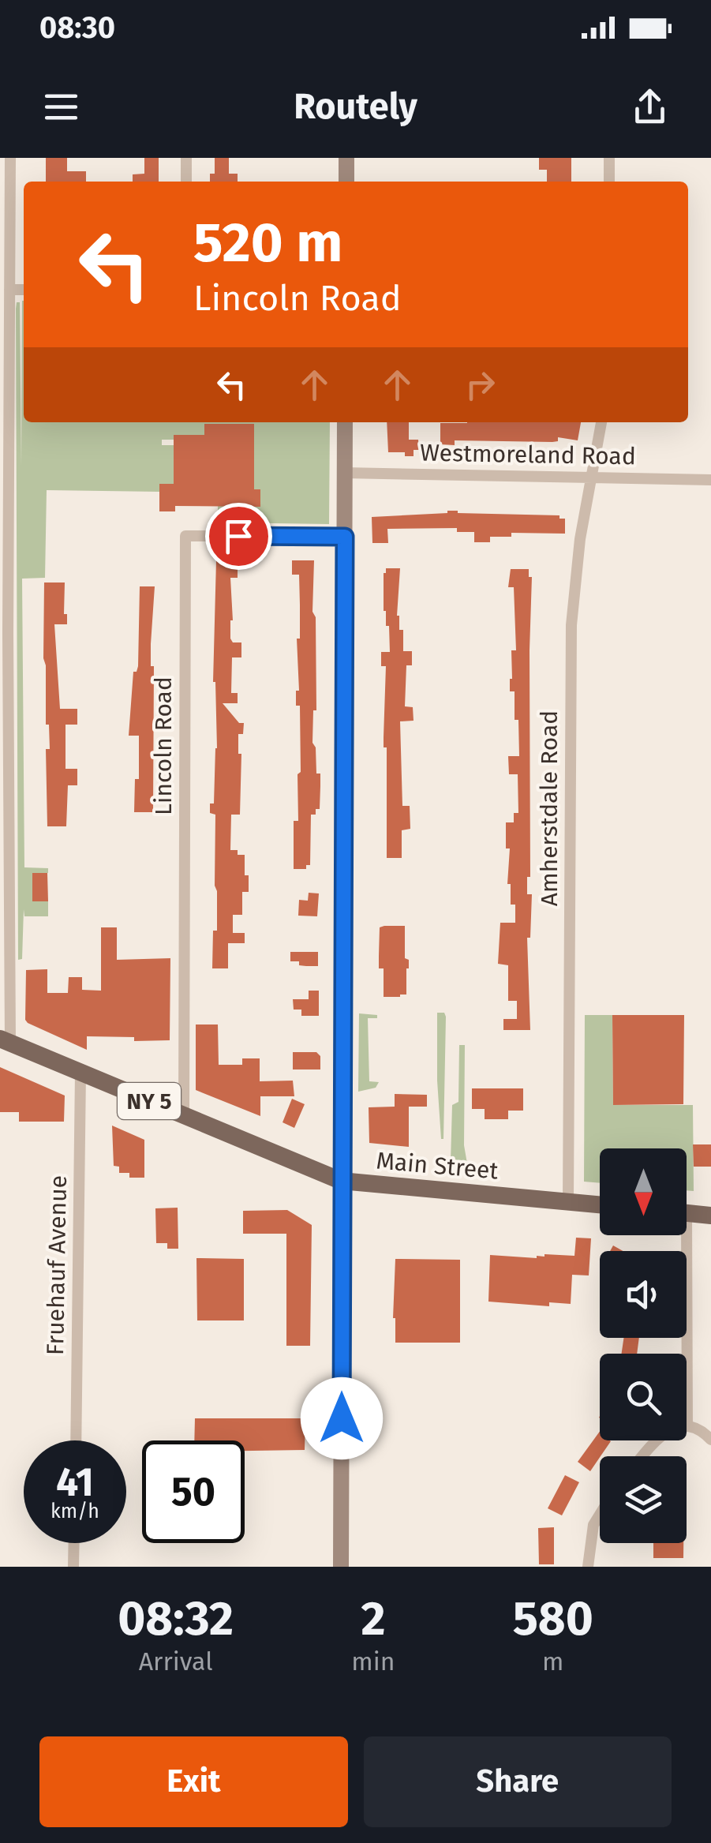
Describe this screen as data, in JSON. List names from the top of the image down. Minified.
{"streets":{"main road":["NY 5","Main Street"],"street":["Westmoreland Road","Lincoln Road","Amherstdale Road","Fruehauf Avenue"]},"crossings":[["Westmoreland Road","Amherstdale Road"],["Lincoln Road","Main Street"],["Amherstdale Road","Main Street"],["Main Street","Fruehauf Avenue"]],"north":"bottom","page":{"status":"08:30","header":"Routely","turn":["520 m","Lincoln Road"],"speed":"41 km/h","limit":"50","eta":["08:32","Arrival","2","min","580","m"],"buttons":["Exit","Share"]}}
